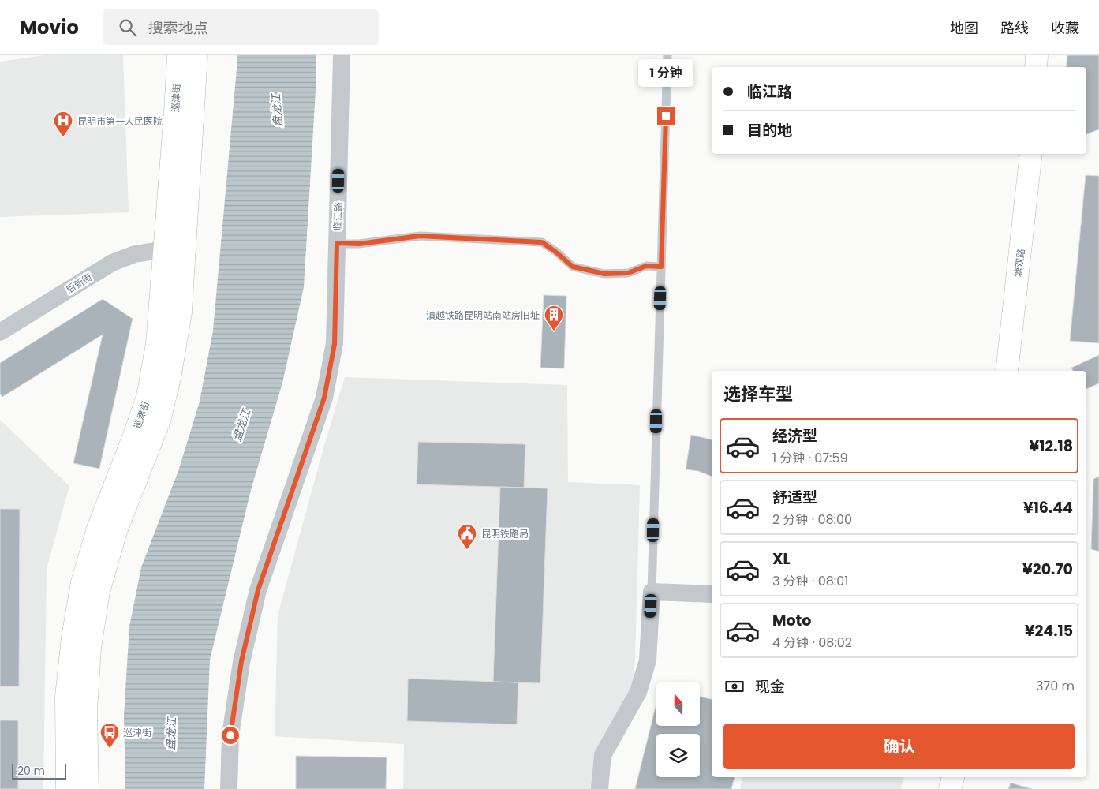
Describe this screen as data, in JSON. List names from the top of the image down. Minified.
{"streets":{"main road":["巡津街","塘双路"],"street":["临江路","后新街"]},"crossings":[["巡津街","后新街"]],"water":["盘龙江"],"places":{"hospital":["昆明市第一人民医院"],"building":["滇越铁路昆明站南站房旧址"],"public building":["昆明铁路局"],"bus stop":["巡津街"]},"scale_bar":"20 m","north":"top","page":{"header":"Movio","search":"搜索地点","nav":["地图","路线","收藏"],"bubble":"1 分钟","banner":["临江路","目的地"],"heading":"选择车型","list":[{"name":"经济型","note":"1 分钟 · 07:59","value":"¥12.18"},{"name":"舒适型","note":"2 分钟 · 08:00","value":"¥16.44"},{"name":"XL","note":"3 分钟 · 08:01","value":"¥20.70"},{"name":"Moto","note":"4 分钟 · 08:02","value":"¥24.15"}],"pay":["现金","370 m"],"buttons":"确认","scale":"20 m"}}
